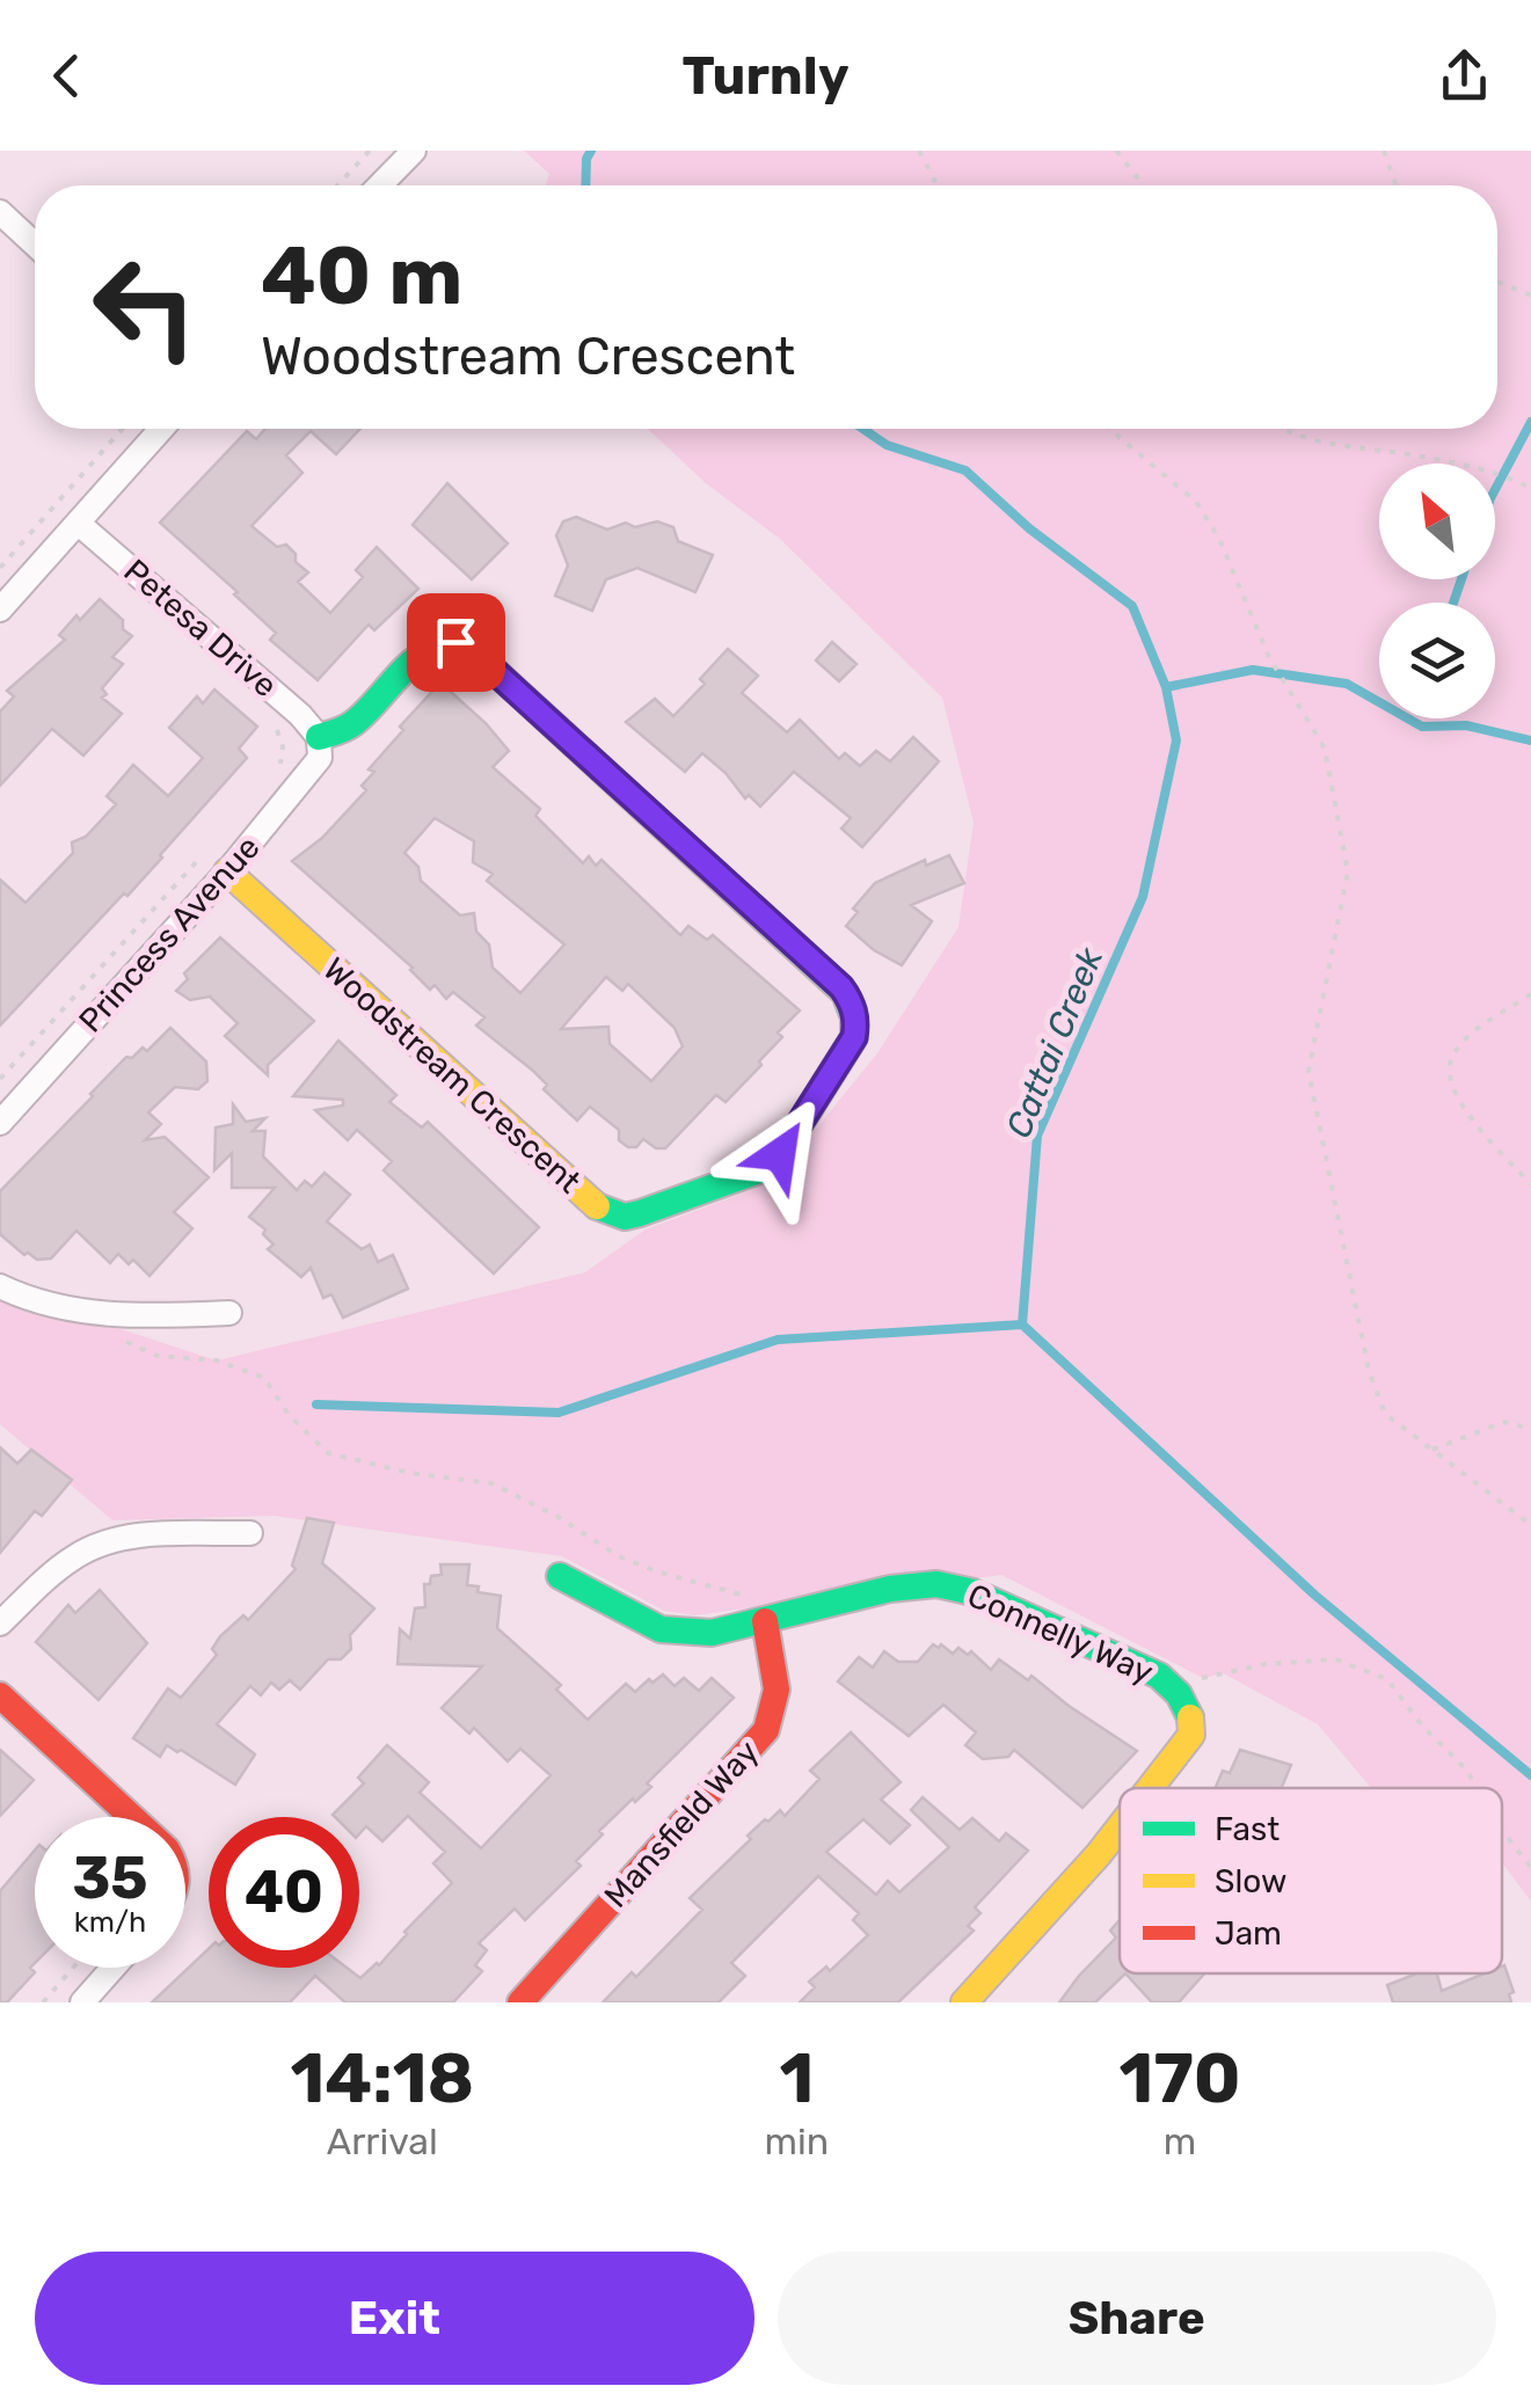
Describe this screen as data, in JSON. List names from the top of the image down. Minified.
{"streets":{"street":["Petesa Drive","Princess Avenue","Woodstream Crescent","Connelly Way","Mansfield Way"]},"crossings":[["Petesa Drive","Princess Avenue"],["Petesa Drive","Woodstream Crescent"],["Princess Avenue","Woodstream Crescent"],["Connelly Way","Mansfield Way"]],"water":["Cattai Creek"],"legend":["Fast","Slow","Jam"],"north":"top left","page":{"header":"Turnly","turn":["40 m","Woodstream Crescent"],"speed":"35 km/h","limit":"40","eta":["14:18","Arrival","1","min","170","m"],"buttons":["Exit","Share"]}}
